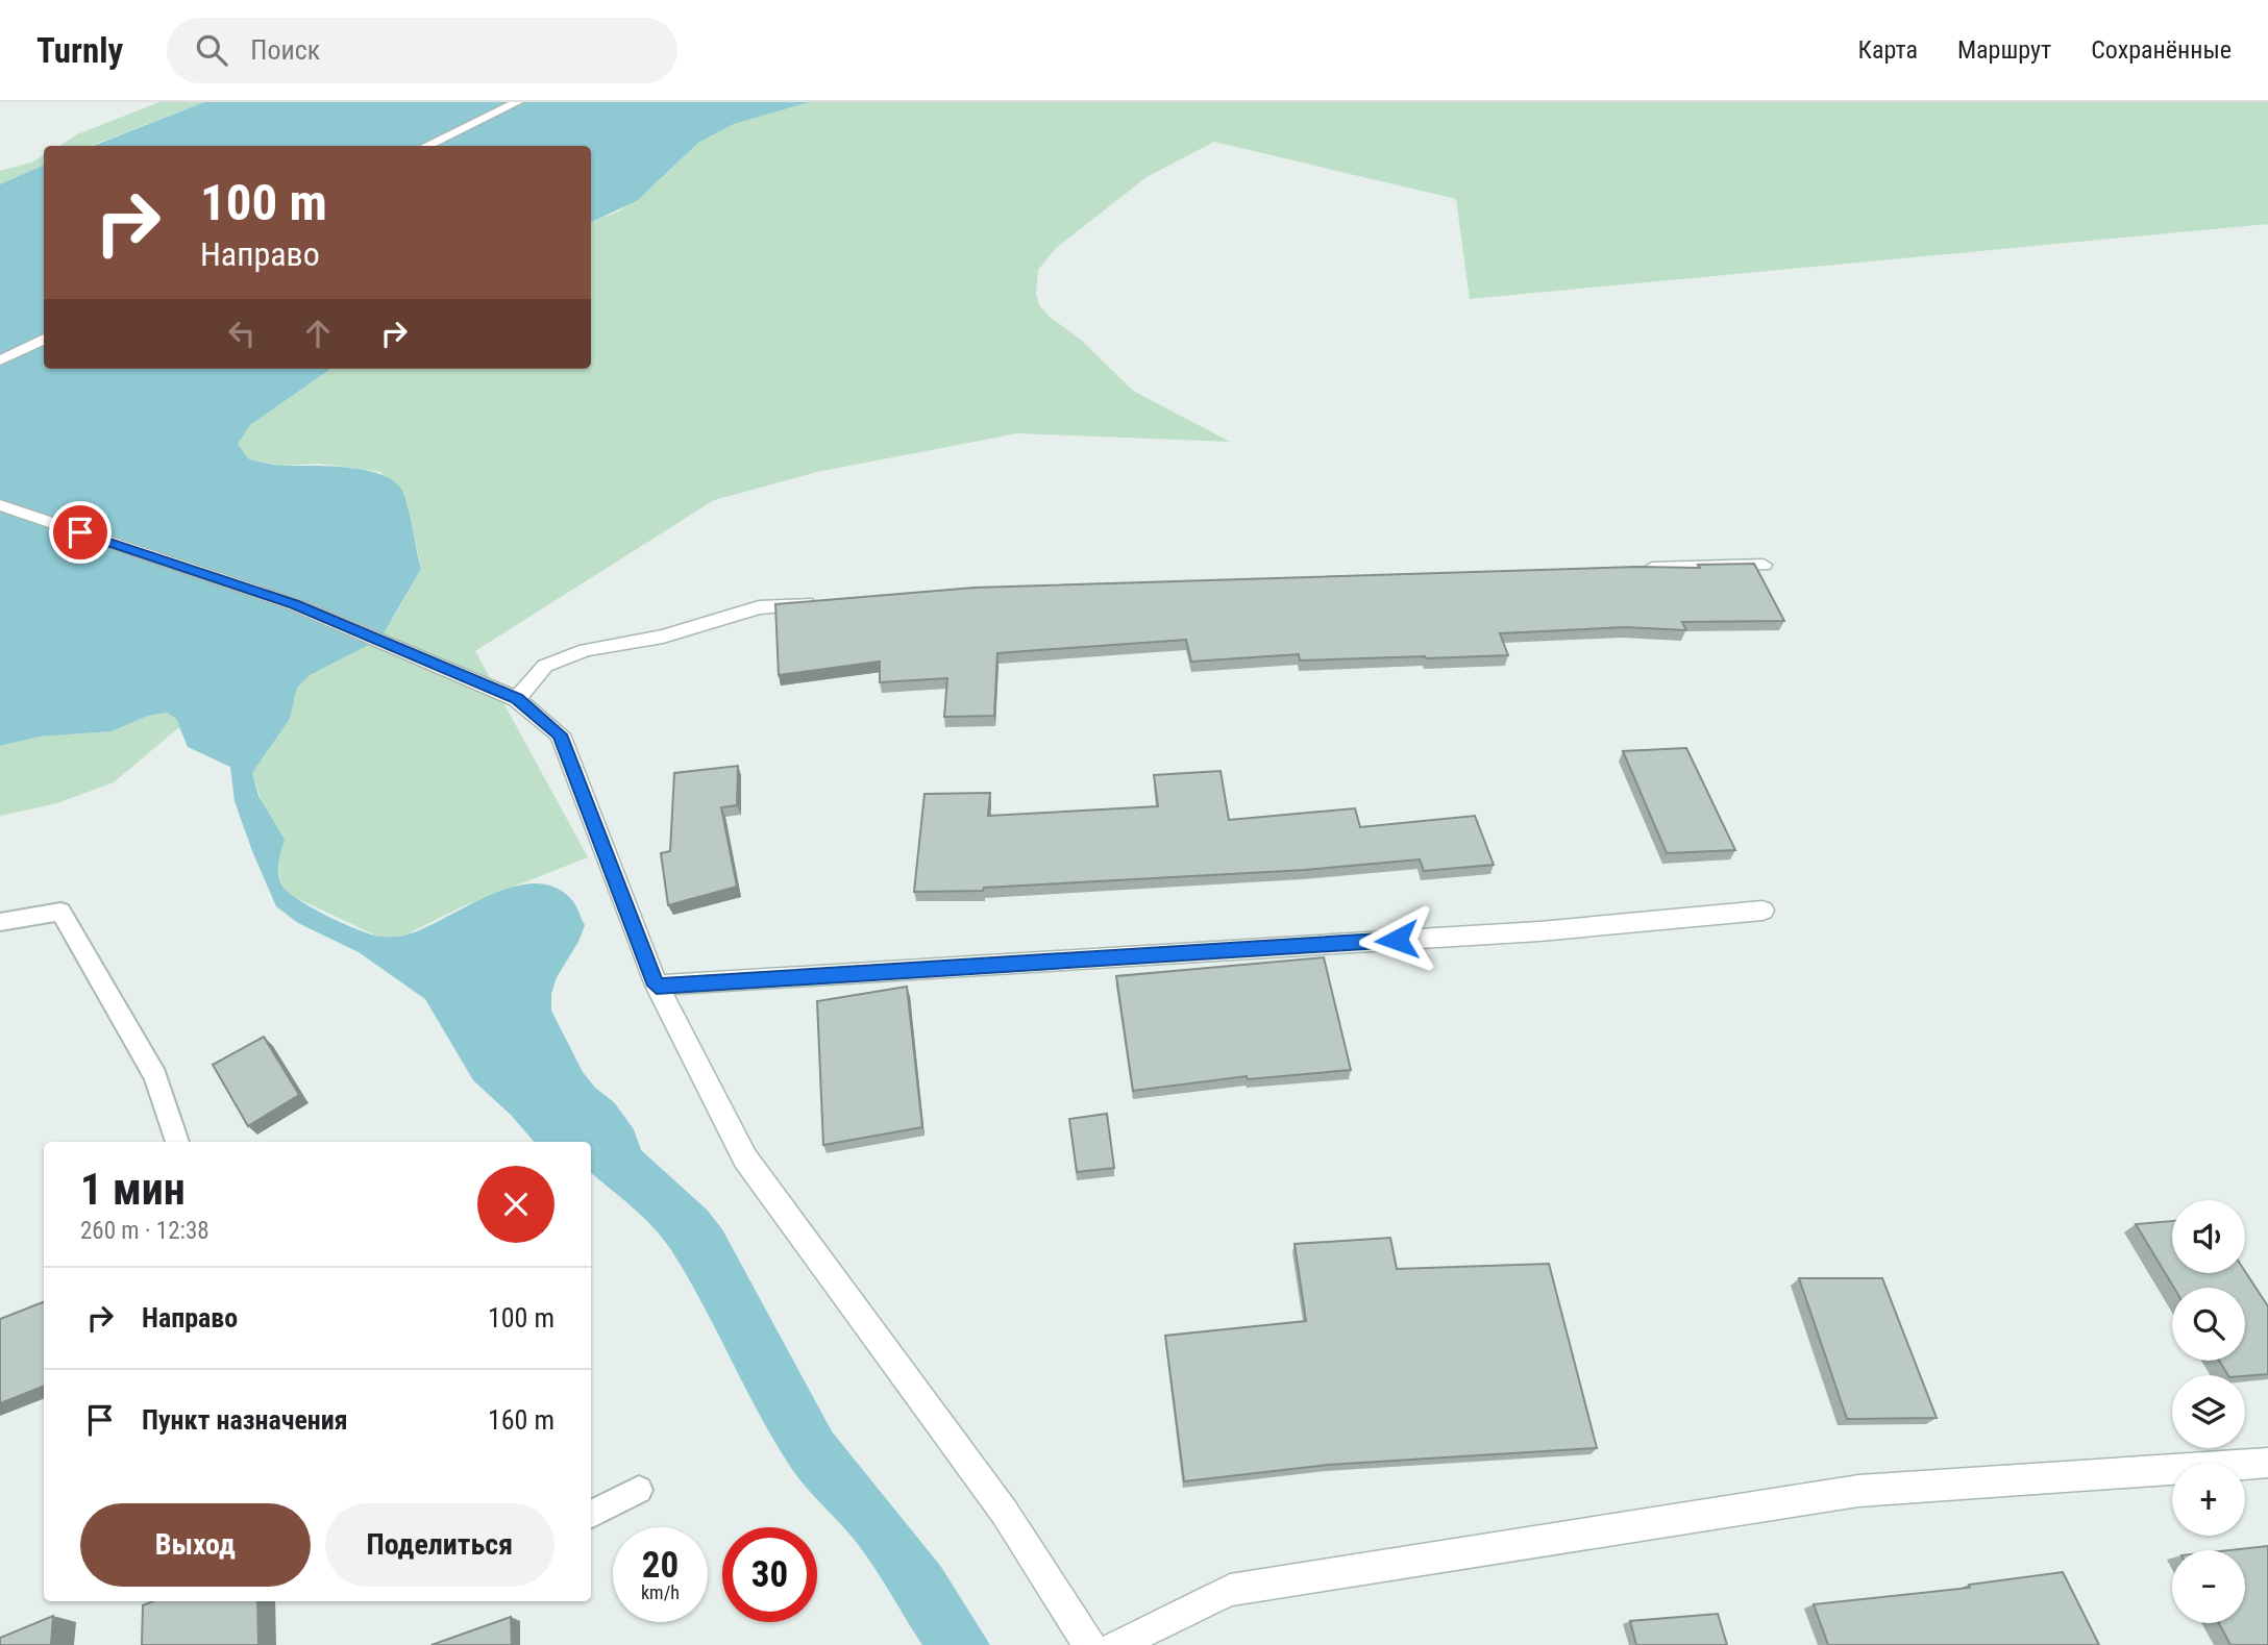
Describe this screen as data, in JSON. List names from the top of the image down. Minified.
{"page":{"header":"Turnly","search":"Поиск","nav":["Карта","Маршрут","Сохранённые"],"turn":["100 m","Направо"],"heading":["1 мин","260 m · 12:38"],"map_buttons":["+","−"],"list":[{"name":"Направо","value":"100 m"},{"name":"Пункт назначения","value":"160 m"}],"buttons":["Выход","Поделиться"],"speed":"20 km/h","limit":"30"}}
